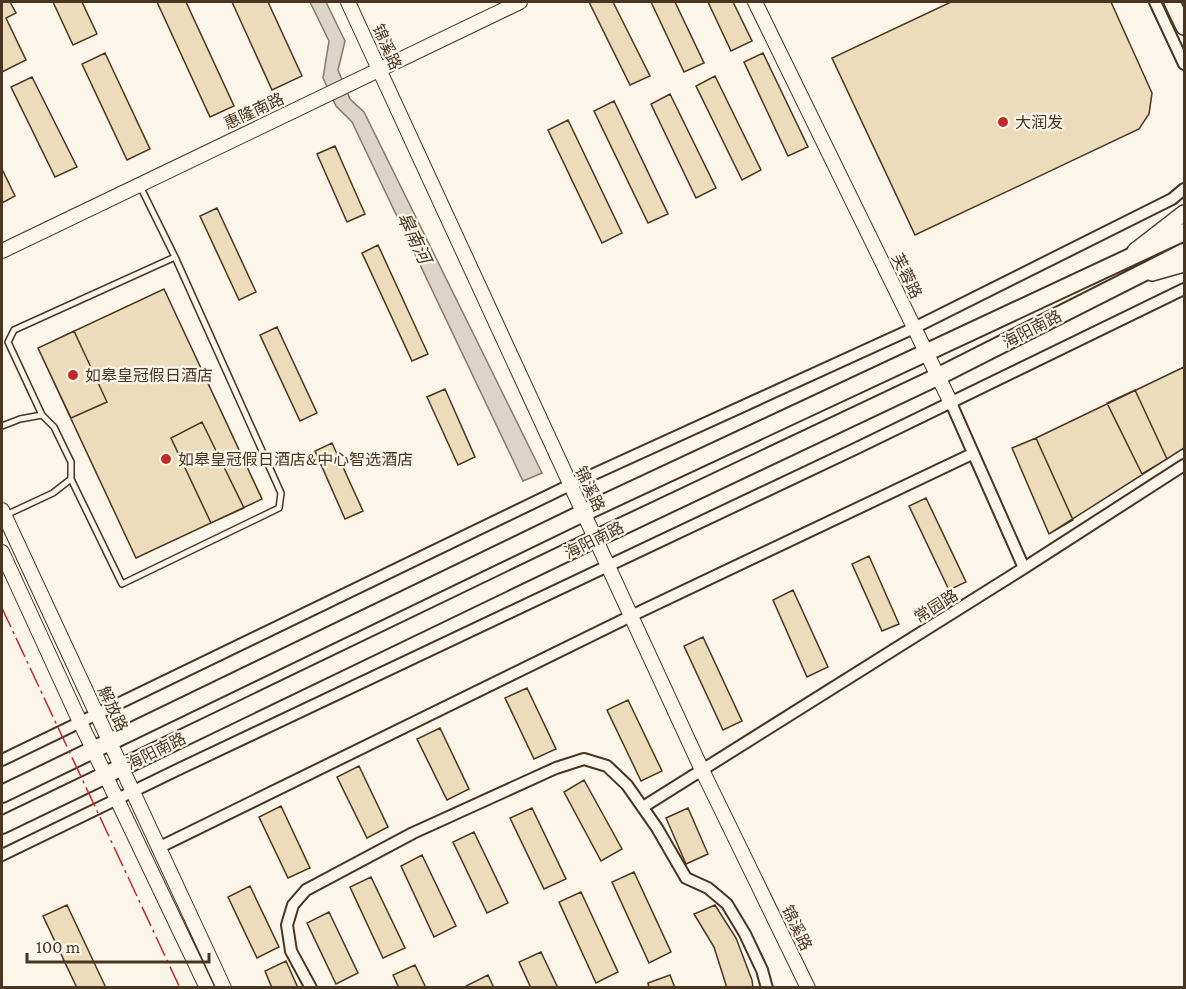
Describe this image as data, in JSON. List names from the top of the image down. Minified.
{"streets":{"main road":["海阳南路"],"street":["锦溪路","惠隆南路","芙蓉路","常园路","解放路"]},"crossings":[["锦溪路","惠隆南路"],["锦溪路","海阳南路"],["锦溪路","常园路"],["芙蓉路","海阳南路"],["芙蓉路","常园路"],["海阳南路","解放路"]],"water":["皋南河"],"places":["大润发","如皋皇冠假日酒店","如皋皇冠假日酒店&中心智选酒店"],"scale_bar":"100 m"}
